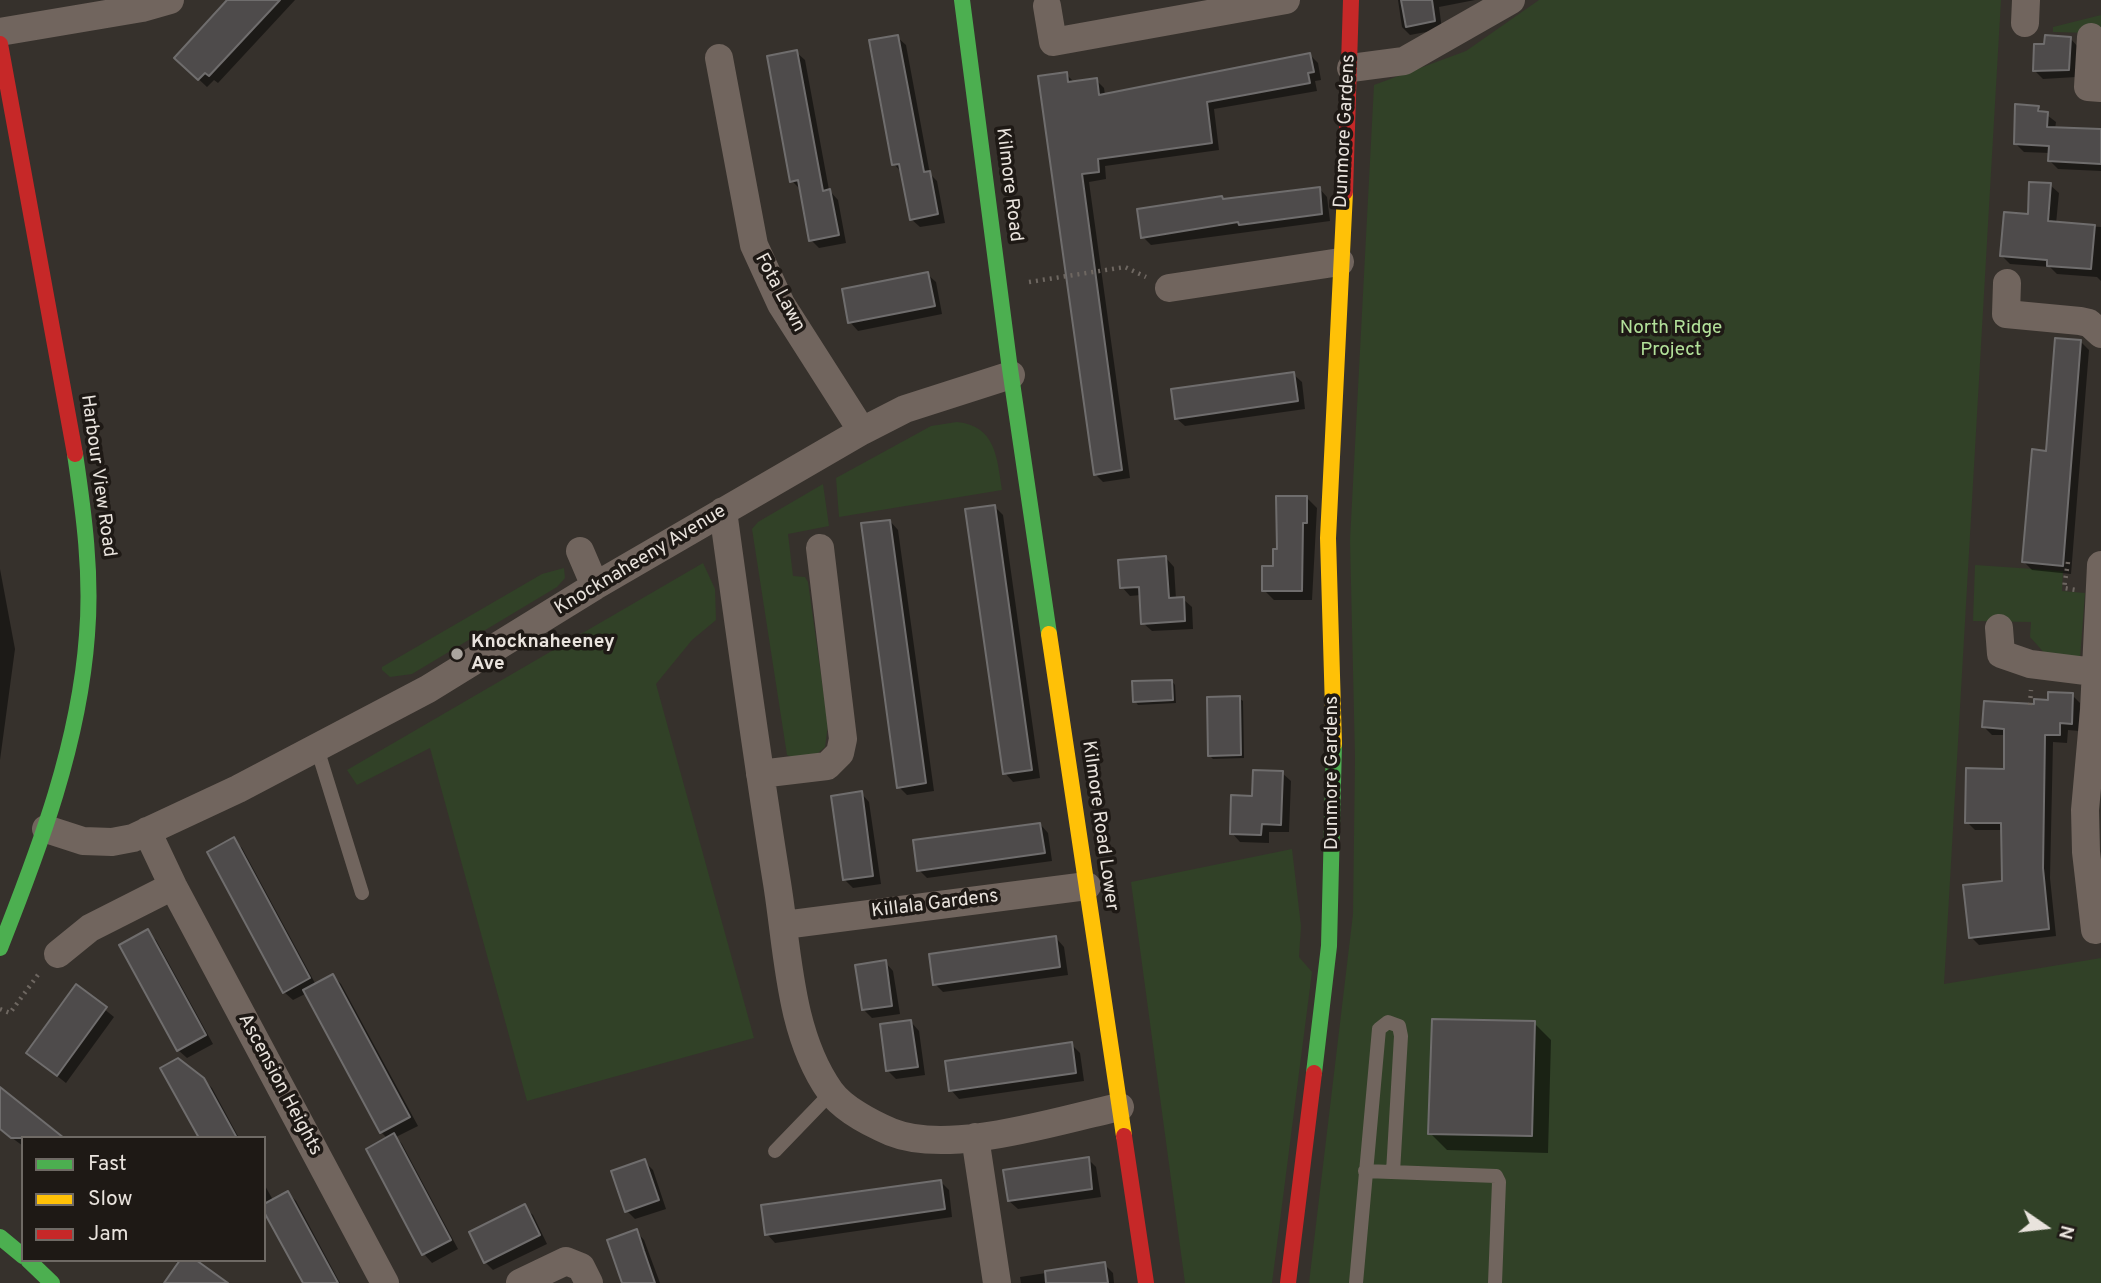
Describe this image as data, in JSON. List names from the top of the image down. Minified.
{"streets":{"street":["Dunmore Gardens","Kilmore Road","Fota Lawn","Harbour View Road","Knocknaheeny Avenue","Kilmore Road Lower","Killala Gardens","Ascension Heights"]},"crossings":[["Kilmore Road","Knocknaheeny Avenue"],["Kilmore Road","Kilmore Road Lower"],["Fota Lawn","Knocknaheeny Avenue"],["Harbour View Road","Knocknaheeny Avenue"],["Knocknaheeny Avenue","Kilmore Road Lower"],["Knocknaheeny Avenue","Ascension Heights"],["Kilmore Road Lower","Killala Gardens"]],"parks":["North Ridge Project"],"places":["Knocknaheeney Ave"],"legend":["Fast","Slow","Jam"],"north":"right"}
